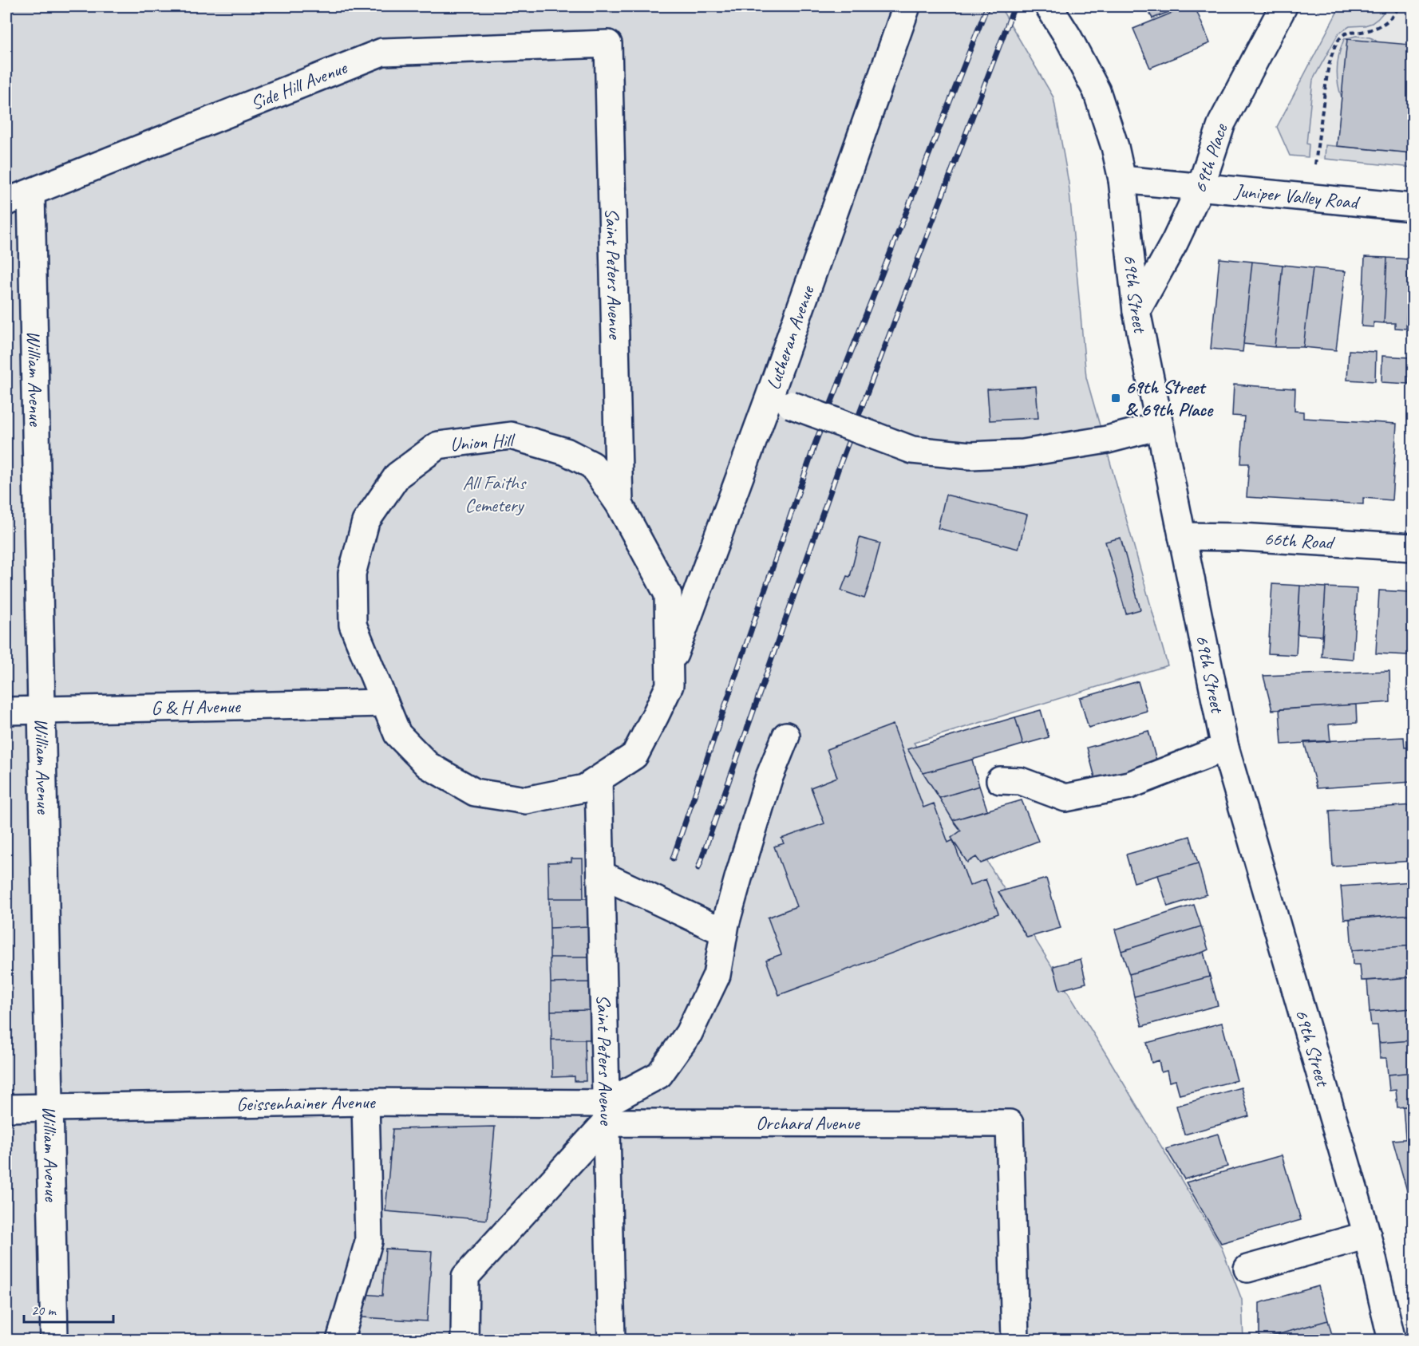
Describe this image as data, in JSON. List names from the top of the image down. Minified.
{"streets":{"main road":["Side Hill Avenue","69th Place","Juniper Valley Road","Saint Peters Avenue","69th Street","Lutheran Avenue","William Avenue","Union Hill","66th Road","G & H Avenue","Geissenhainer Avenue","Orchard Avenue"]},"crossings":[["Side Hill Avenue","Saint Peters Avenue"],["Side Hill Avenue","William Avenue"],["69th Place","Juniper Valley Road"],["69th Place","69th Street"],["Juniper Valley Road","69th Street"],["Saint Peters Avenue","Union Hill"],["Saint Peters Avenue","Geissenhainer Avenue"],["Saint Peters Avenue","Orchard Avenue"],["69th Street","66th Road"],["Lutheran Avenue","Union Hill"],["William Avenue","G & H Avenue"],["William Avenue","Geissenhainer Avenue"],["Union Hill","G & H Avenue"],["Geissenhainer Avenue","Orchard Avenue"]],"parks":["All Faiths Cemetery"],"places":{"transit":["69th Street & 69th Place"]},"scale_bar":"20 m"}
